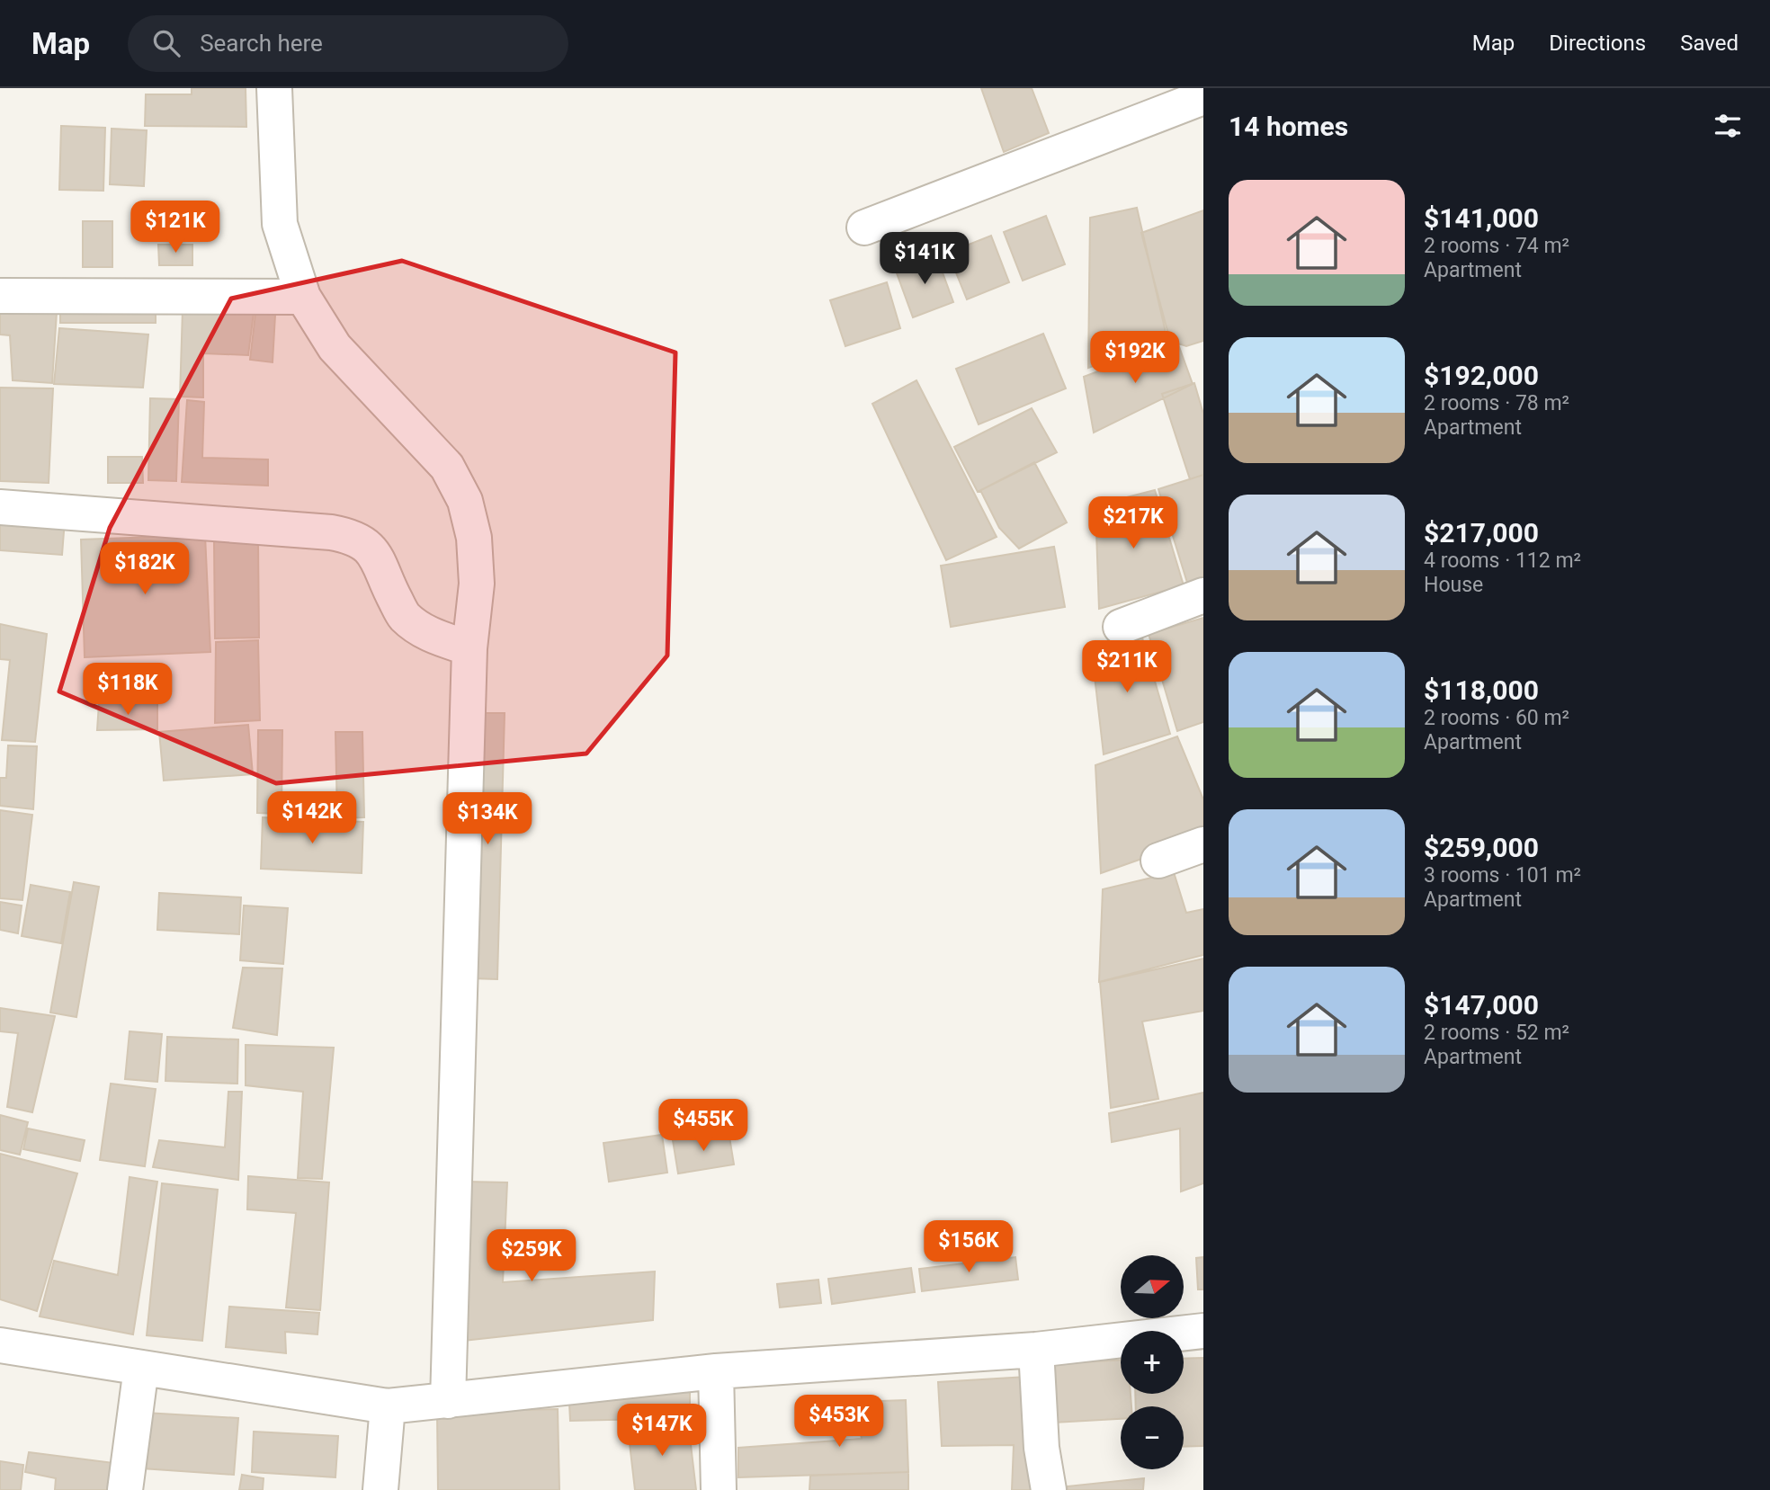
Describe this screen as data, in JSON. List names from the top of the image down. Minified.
{"north":"right","page":{"header":"Map","search":"Search here","nav":["Map","Directions","Saved"],"heading":"14 homes","list":[{"name":"$141,000","note":"2 rooms · 74 m² · Apartment"},{"name":"$192,000","note":"2 rooms · 78 m² · Apartment"},{"name":"$217,000","note":"4 rooms · 112 m² · House"},{"name":"$118,000","note":"2 rooms · 60 m² · Apartment"},{"name":"$259,000","note":"3 rooms · 101 m² · Apartment"},{"name":"$147,000","note":"2 rooms · 52 m² · Apartment"}],"price":["$121K","$141K","$192K","$217K","$182K","$211K","$118K","$142K","$134K","$455K","$156K","$259K","$453K","$147K"],"map_buttons":["+","−"]}}
